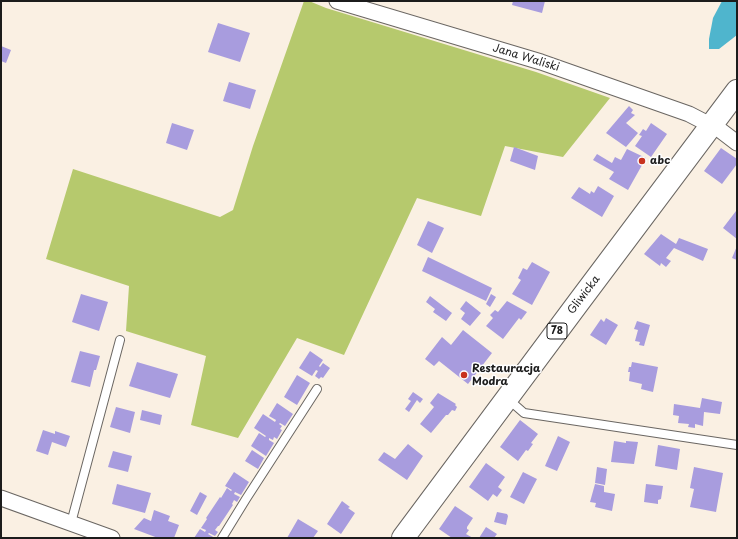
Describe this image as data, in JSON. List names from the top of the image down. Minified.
{"streets":{"main road":["Gliwicka","78"],"street":["Jana Waliski"]},"crossings":[["Jana Waliski","Gliwicka"]],"places":["abc","Restauracja Modra"]}
